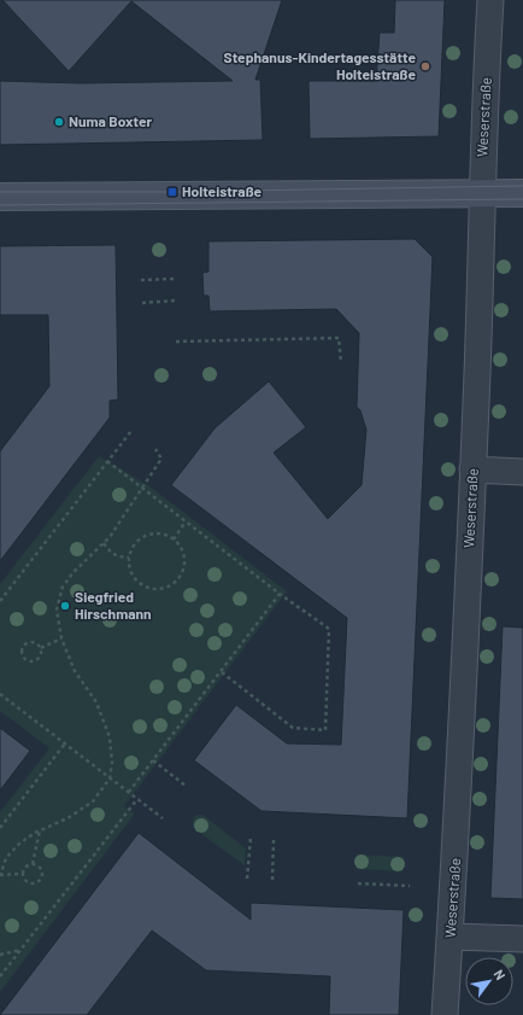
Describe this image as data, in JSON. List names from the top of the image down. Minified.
{"streets":{"street":["Weserstraße"]},"places":{"other":["Stephanus-Kindertagesstätte Holteistraße","Numa Boxter","Siegfried Hirschmann"],"transit":["Holteistraße"]},"north":"top right"}
